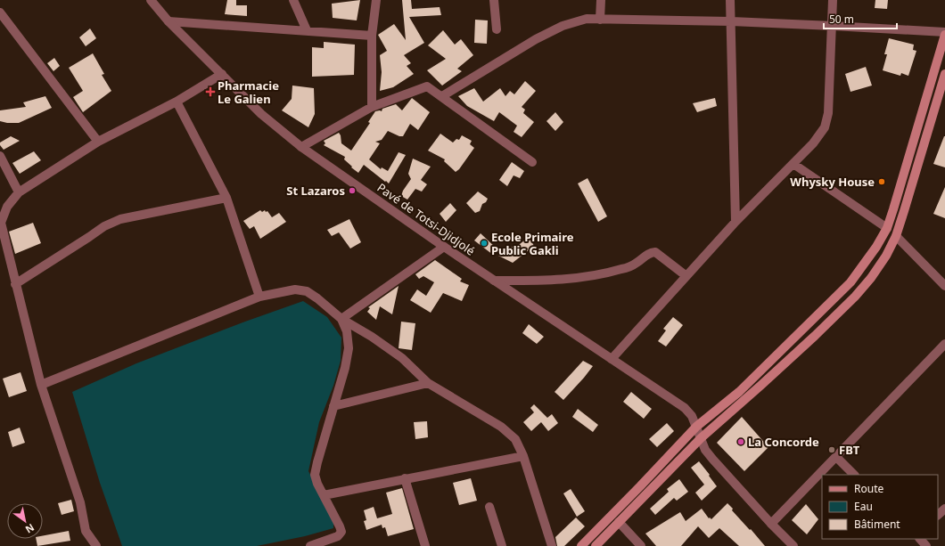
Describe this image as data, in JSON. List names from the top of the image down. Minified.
{"streets":{"street":["Pavé de Totsi-Djidjolé"]},"places":{"health":["Pharmacie Le Galien"],"other":["Whysky House","St Lazaros","Ecole Primaire Public Gakli","La Concorde","FBT"]},"legend":["Route","Eau","Bâtiment"],"scale_bar":"50 m","north":"bottom right"}
